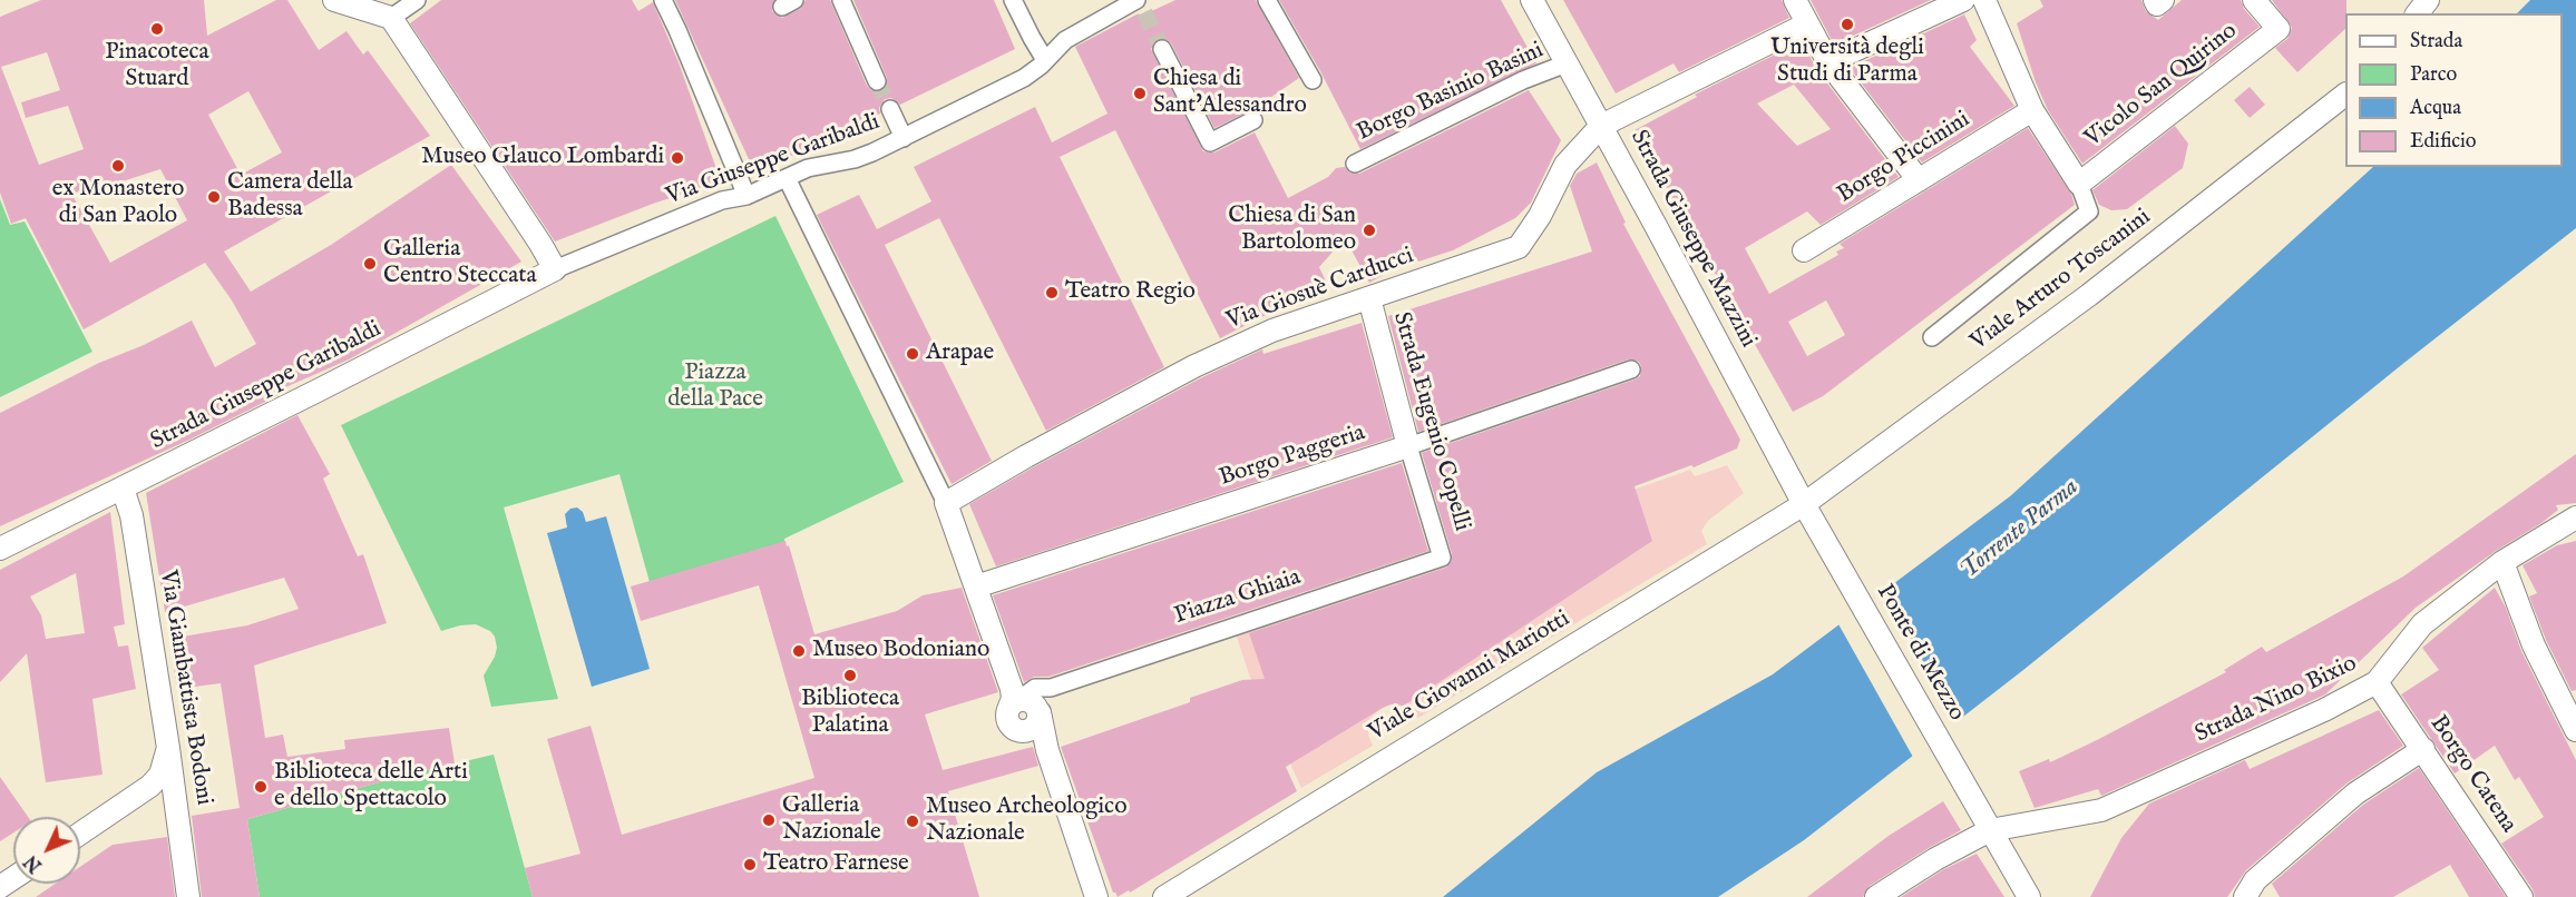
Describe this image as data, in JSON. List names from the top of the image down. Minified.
{"streets":{"street":["Vicolo San Quirino","Borgo Basinio Basini","Borgo Piccinini","Via Giuseppe Garibaldi","Strada Giuseppe Mazzini","Viale Arturo Toscanini","Via Giosuè Carducci","Strada Giuseppe Garibaldi","Strada Eugenio Copelli","Borgo Paggeria","Piazza Ghiaia","Ponte di Mezzo","Viale Giovanni Mariotti","Via Giambattista Bodoni","Strada Nino Bixio","Borgo Catena"]},"crossings":[["Borgo Basinio Basini","Strada Giuseppe Mazzini"],["Via Giuseppe Garibaldi","Strada Giuseppe Garibaldi"],["Strada Giuseppe Mazzini","Viale Arturo Toscanini"],["Strada Giuseppe Mazzini","Via Giosuè Carducci"],["Strada Giuseppe Mazzini","Ponte di Mezzo"],["Strada Giuseppe Mazzini","Viale Giovanni Mariotti"],["Viale Arturo Toscanini","Viale Giovanni Mariotti"],["Via Giosuè Carducci","Strada Eugenio Copelli"],["Strada Giuseppe Garibaldi","Via Giambattista Bodoni"],["Strada Eugenio Copelli","Borgo Paggeria"],["Strada Eugenio Copelli","Piazza Ghiaia"],["Ponte di Mezzo","Strada Nino Bixio"],["Strada Nino Bixio","Borgo Catena"]],"water":["Torrente Parma"],"parks":["Piazza della Pace"],"places":["Università degli Studi di Parma","Pinacoteca Stuard","Chiesa di Sant'Alessandro","Museo Glauco Lombardi","ex Monastero di San Paolo","Camera della Badessa","Chiesa di San Bartolomeo","Galleria Centro Steccata","Teatro Regio","Arapae","Museo Bodoniano","Biblioteca Palatina","Biblioteca delle Arti e dello Spettacolo","Galleria Nazionale","Museo Archeologico Nazionale","Teatro Farnese"],"legend":["Strada","Parco","Acqua","Edificio"],"north":"bottom left"}
